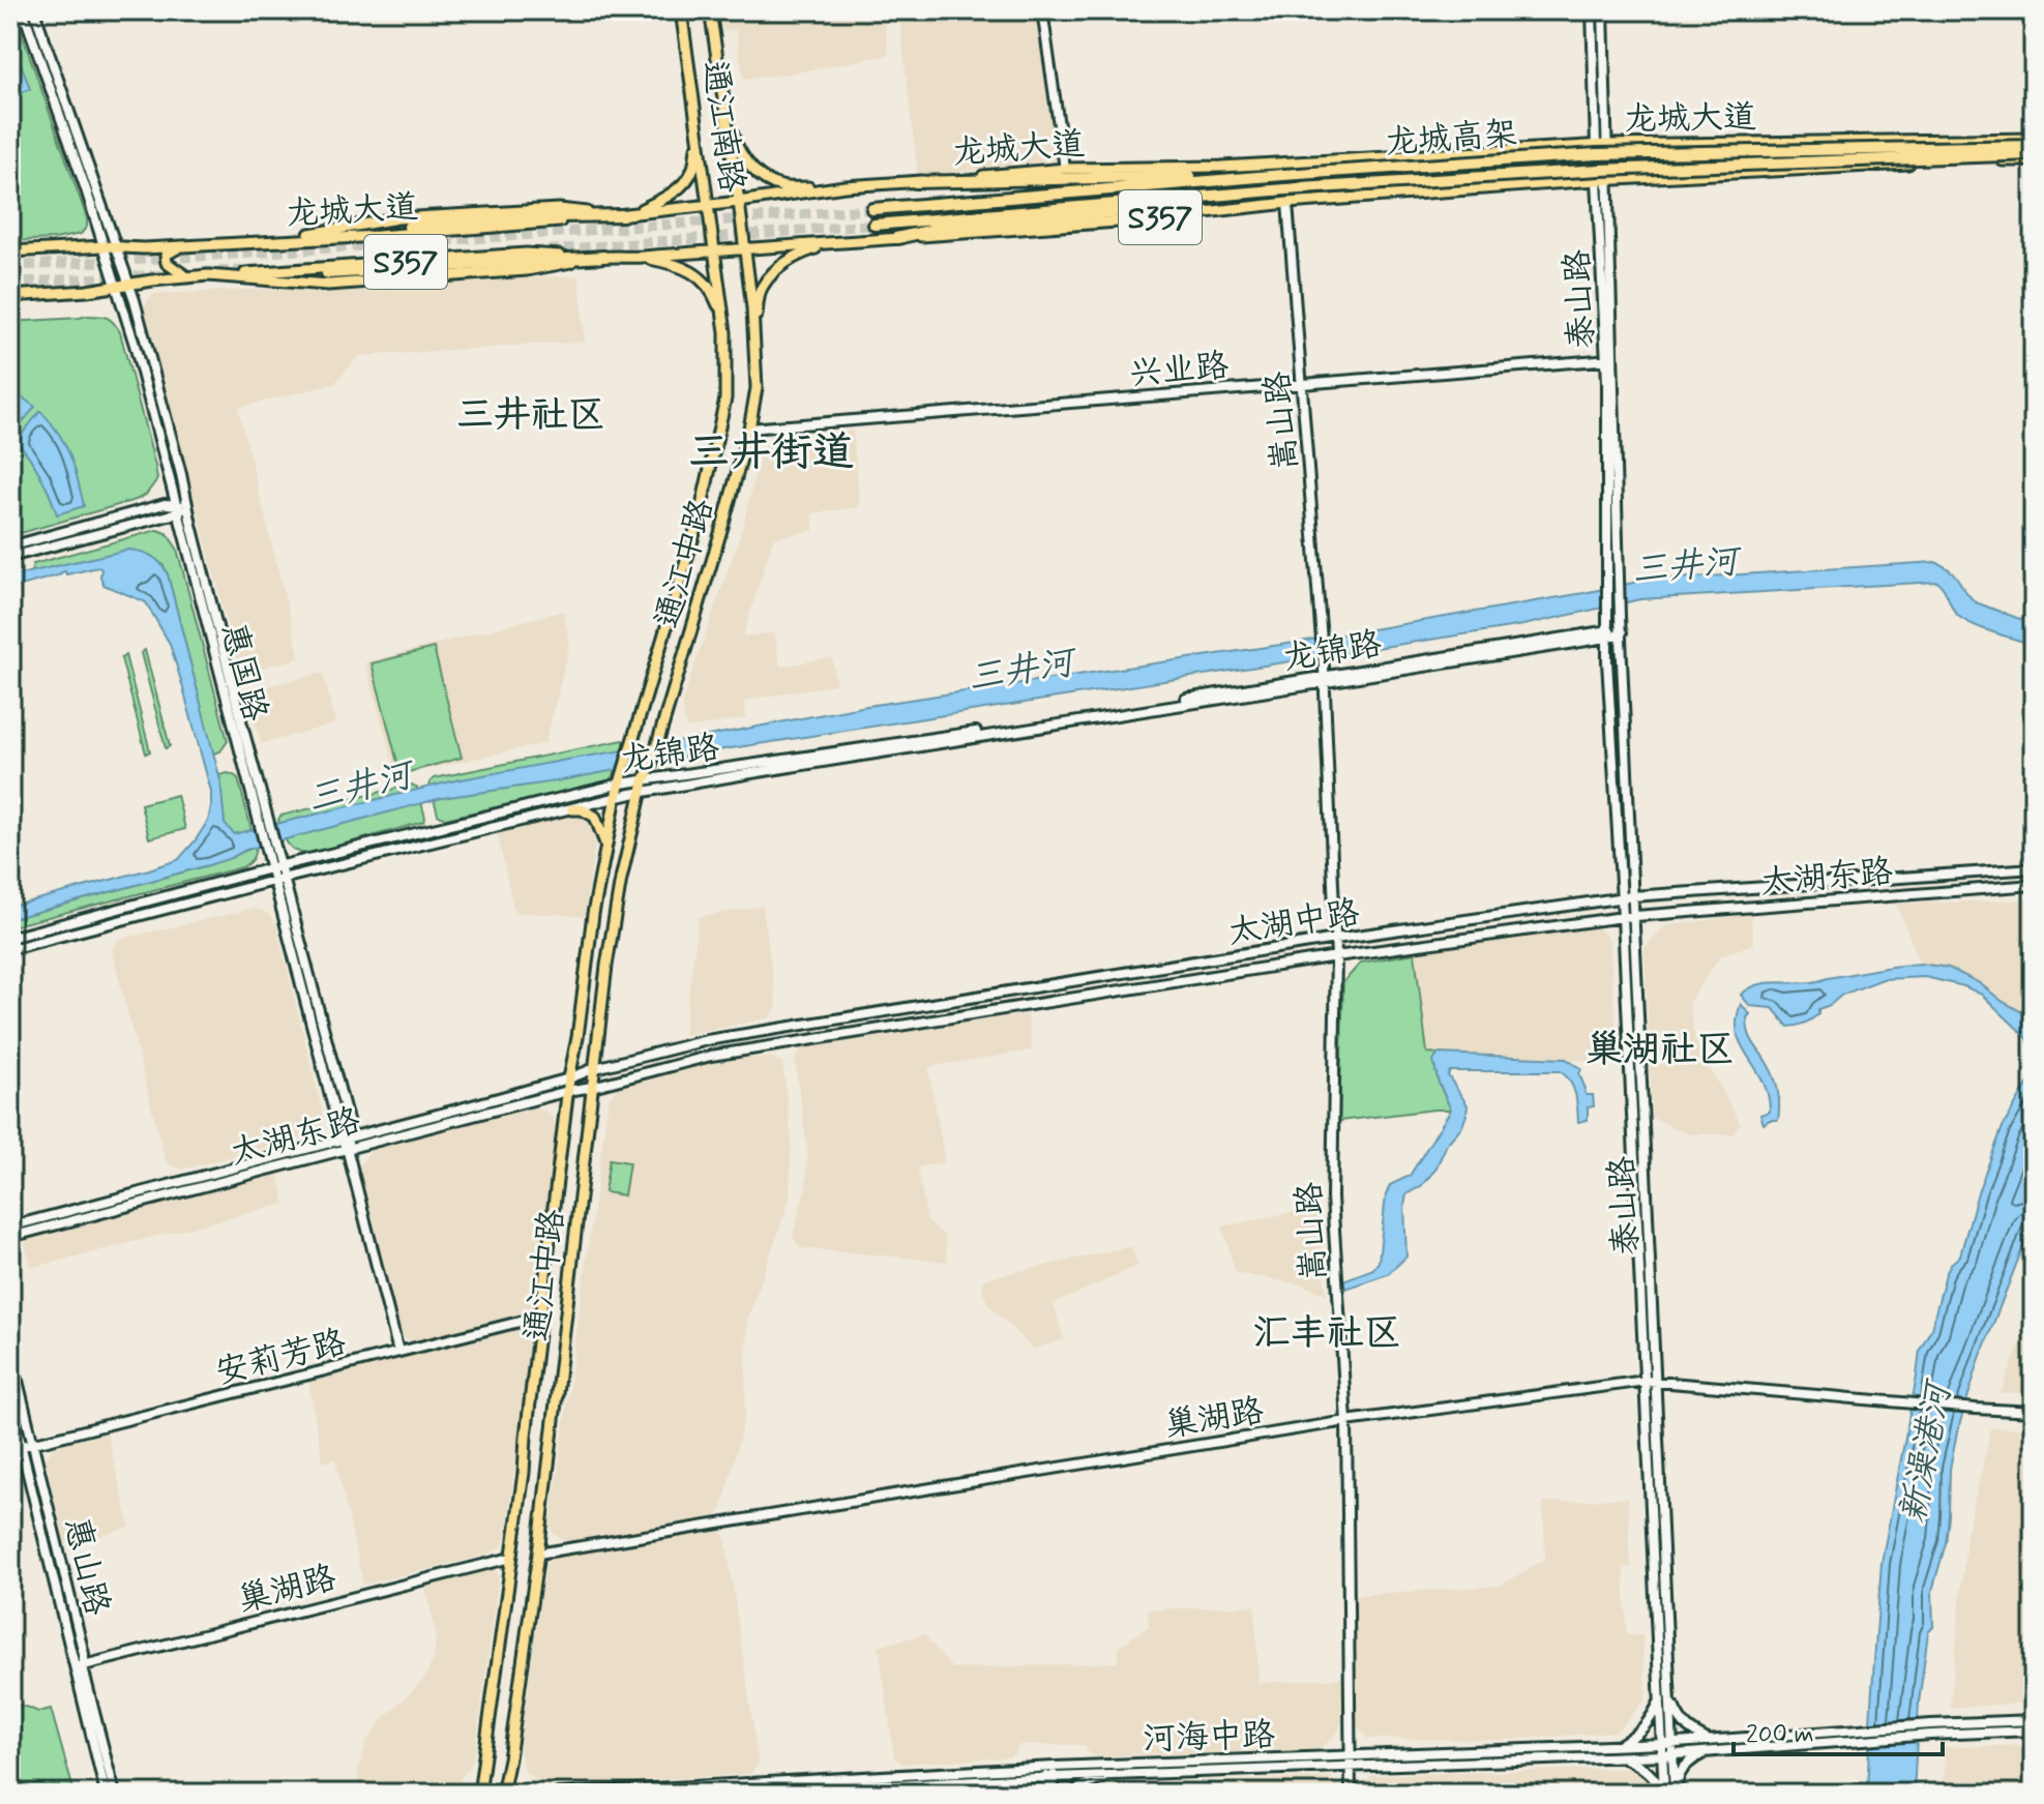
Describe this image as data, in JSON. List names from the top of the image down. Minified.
{"streets":{"highway":["龙城高架"],"main road":["龙城大道","通江南路","S357","泰山路","兴业路","嵩山路","通江中路","龙锦路","惠国路","太湖东路","太湖中路","安莉芳路","巢湖路","惠山路","河海中路"]},"crossings":[["龙城大道","通江南路"],["龙城大道","龙城高架"],["龙城大道","S357"],["龙城大道","泰山路"],["龙城大道","嵩山路"],["龙城大道","通江中路"],["龙城大道","惠国路"],["通江南路","S357"],["通江南路","通江中路"],["S357","通江中路"],["S357","惠国路"],["泰山路","兴业路"],["泰山路","龙锦路"],["泰山路","太湖东路"],["泰山路","太湖中路"],["泰山路","巢湖路"],["泰山路","河海中路"],["兴业路","嵩山路"],["兴业路","通江中路"],["嵩山路","龙锦路"],["嵩山路","太湖中路"],["嵩山路","巢湖路"],["嵩山路","河海中路"],["通江中路","龙锦路"],["通江中路","太湖东路"],["通江中路","太湖中路"],["通江中路","安莉芳路"],["通江中路","巢湖路"],["龙锦路","惠国路"],["太湖东路","太湖中路"],["安莉芳路","惠山路"],["巢湖路","惠山路"]],"districts":["三井社区","三井街道","巢湖社区","汇丰社区"],"water":["三井河","新澡港河"],"scale_bar":"200 m"}
